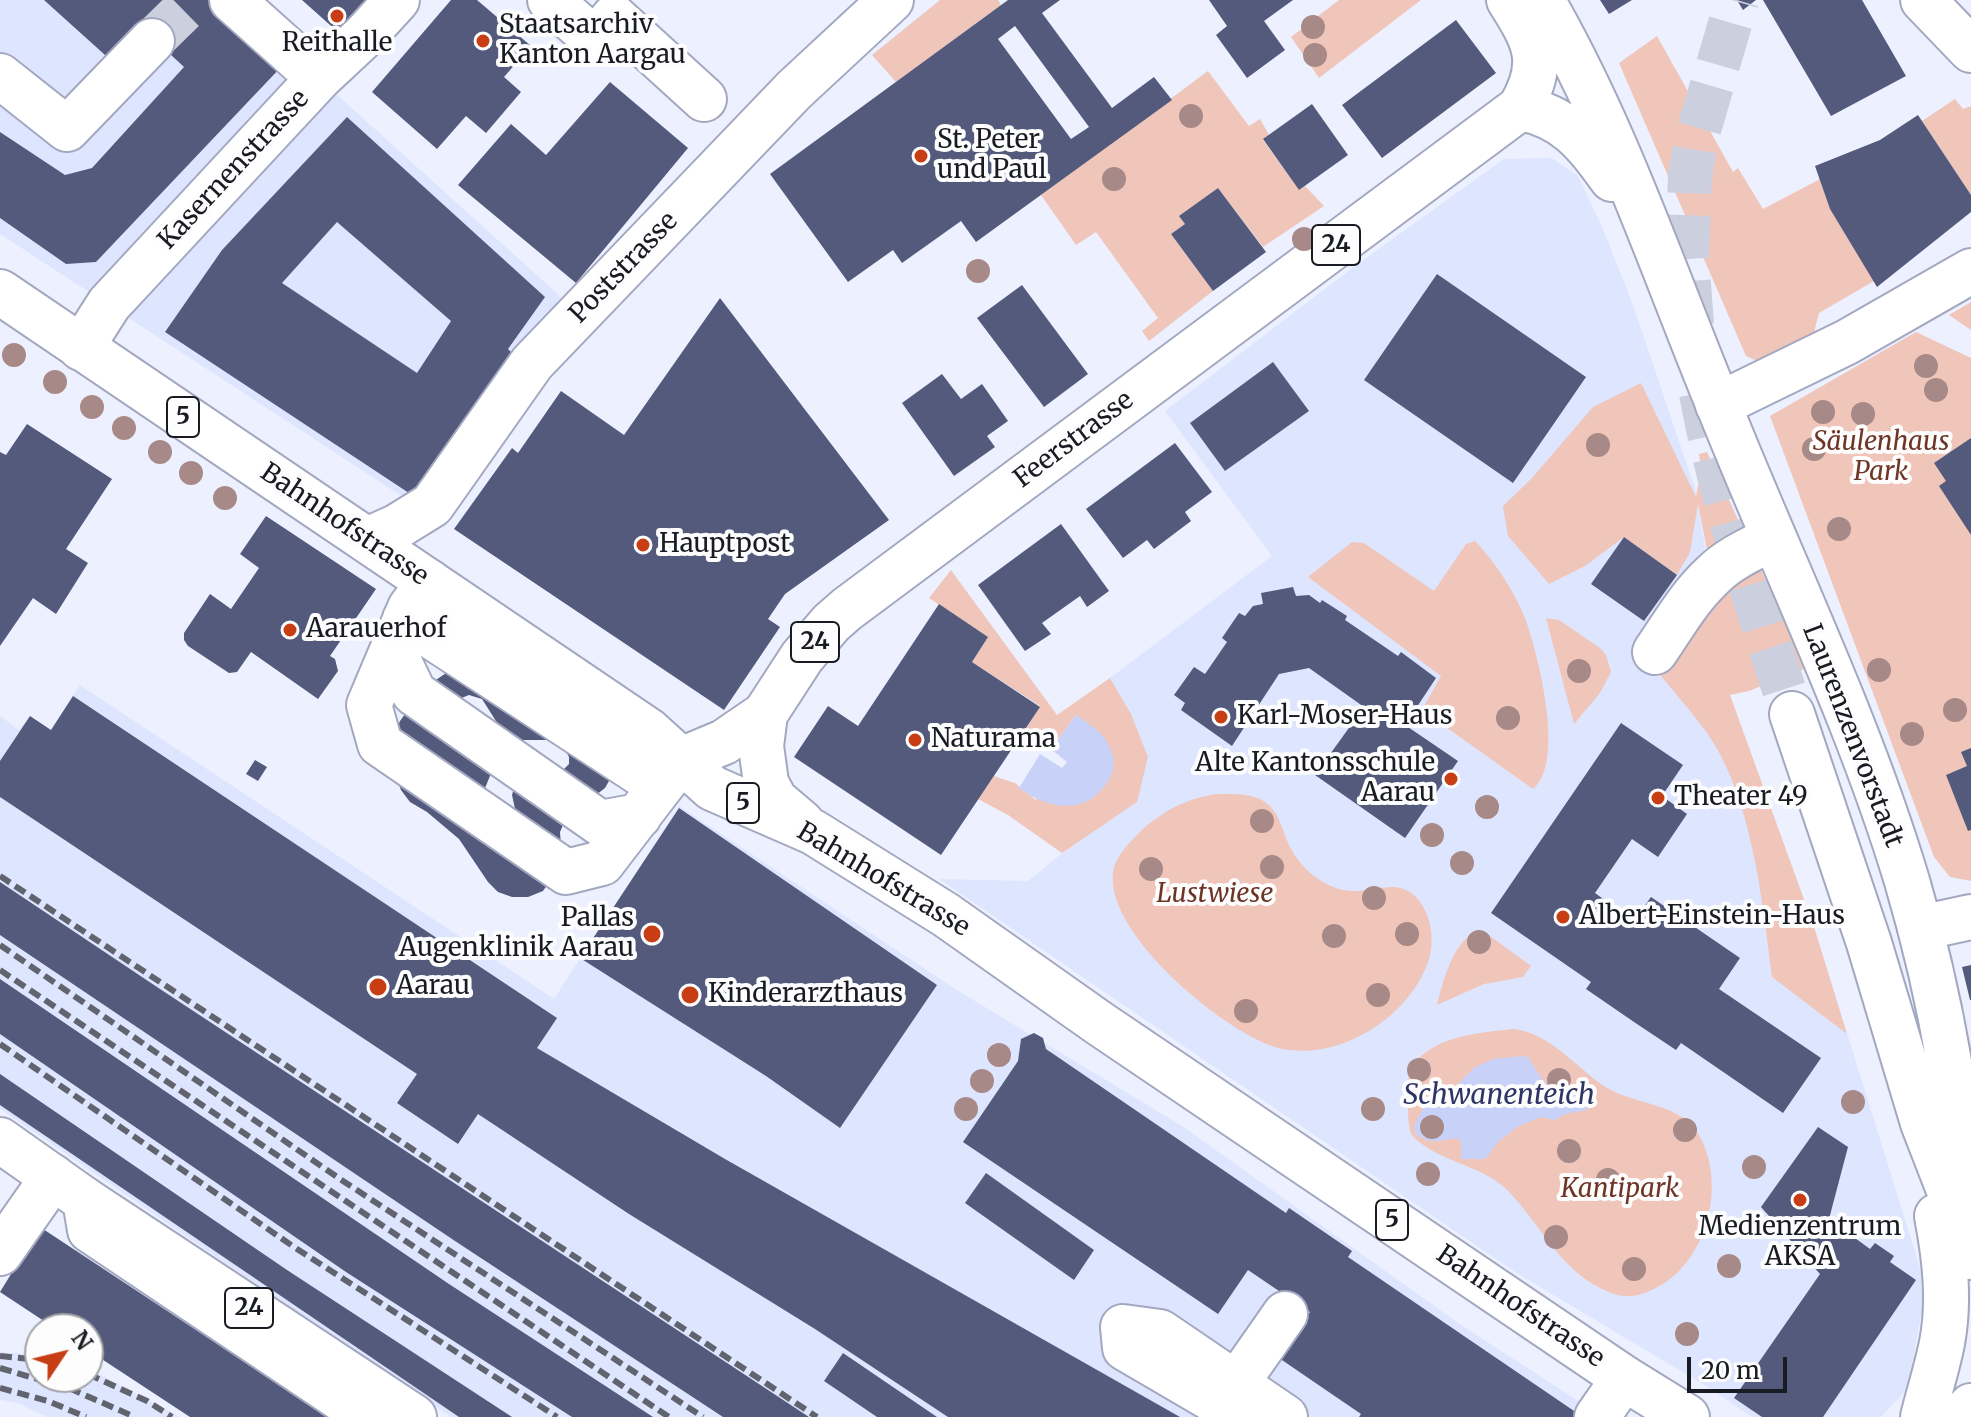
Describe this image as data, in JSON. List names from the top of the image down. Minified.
{"streets":{"main road":["Kasernenstrasse","24","Poststrasse","5","Feerstrasse","Bahnhofstrasse","Laurenzenvorstadt"]},"crossings":[["Kasernenstrasse","Bahnhofstrasse"],["Poststrasse","Bahnhofstrasse"],["Feerstrasse","Bahnhofstrasse"],["Feerstrasse","Laurenzenvorstadt"]],"water":["Schwanenteich"],"parks":["Säulenhaus Park","Lustwiese","Kantipark"],"places":["Reithalle","Staatsarchiv Kanton Aargau","St. Peter und Paul","Hauptpost","Aarauerhof","Karl-Moser-Haus","Naturama","Alte Kantonsschule Aarau","Theater 49","Albert-Einstein-Haus","Pallas Augenklinik Aarau","Aarau","Kinderarzthaus","Medienzentrum AKSA"],"scale_bar":"20 m","north":"top right"}
